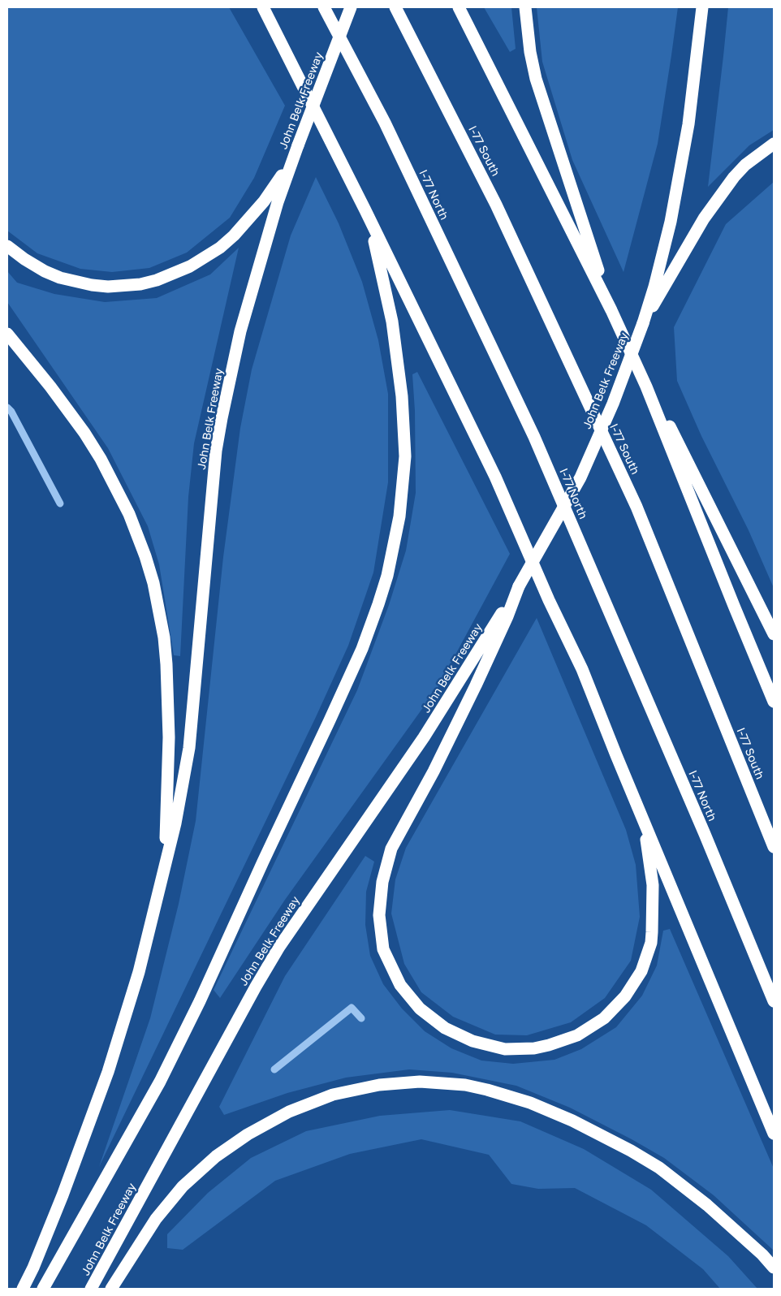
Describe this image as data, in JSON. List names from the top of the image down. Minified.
{"streets":{"highway":["John Belk Freeway","I-77 South","I-77 North"]}}
